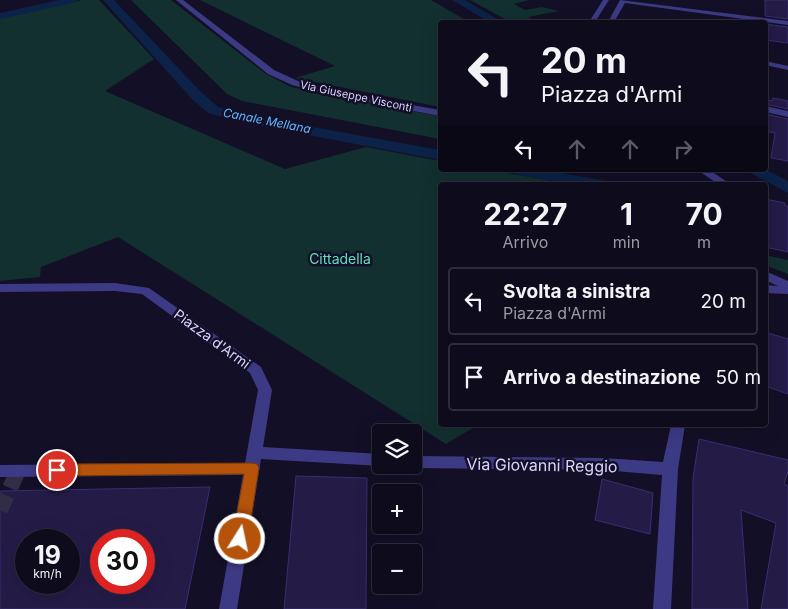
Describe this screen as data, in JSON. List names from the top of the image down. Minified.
{"streets":{"street":["Via Giuseppe Visconti","Piazza d'Armi","Via Giovanni Reggio"]},"water":["Canale Mellana"],"parks":["Cittadella"],"page":{"turn":["20 m","Piazza d'Armi"],"eta":["22:27","Arrivo","1","min","70","m"],"list":[{"name":"Svolta a sinistra","note":"Piazza d'Armi","value":"20 m"},{"name":"Arrivo a destinazione","value":"50 m"}],"map_buttons":["+","−"],"speed":"19 km/h","limit":"30"}}
